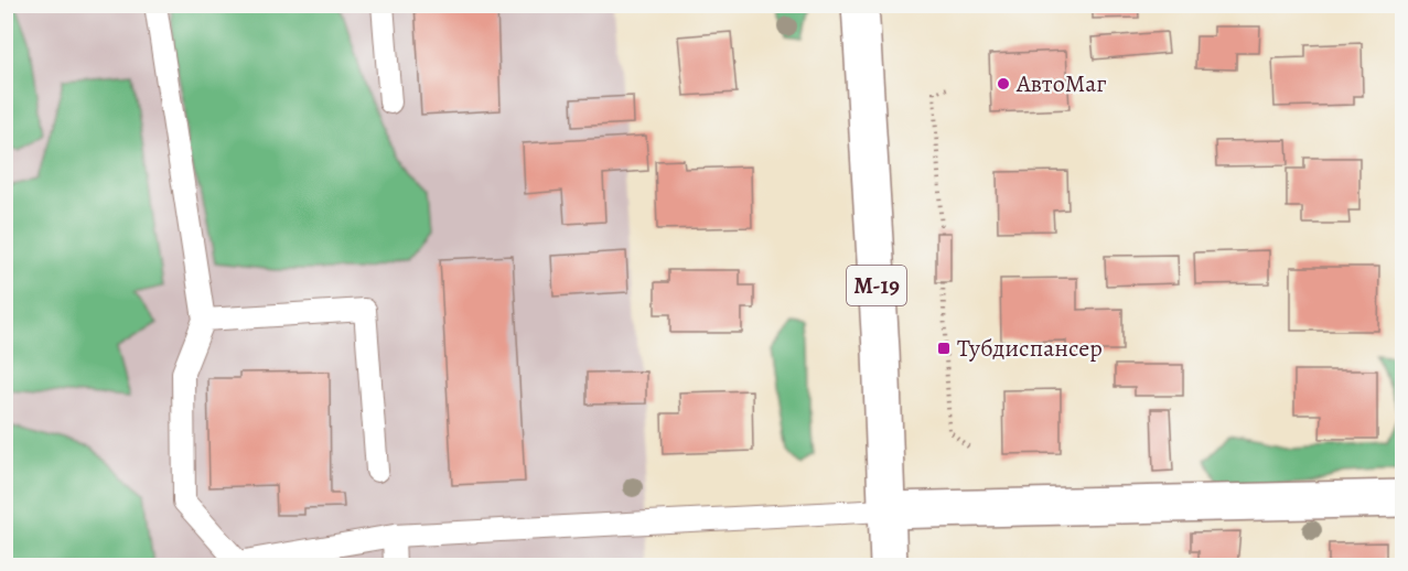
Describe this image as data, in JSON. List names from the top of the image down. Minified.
{"streets":{"main road":["М-19"]},"places":{"other":["АвтоМаг"],"transit":["Тубдиспансер"]}}
